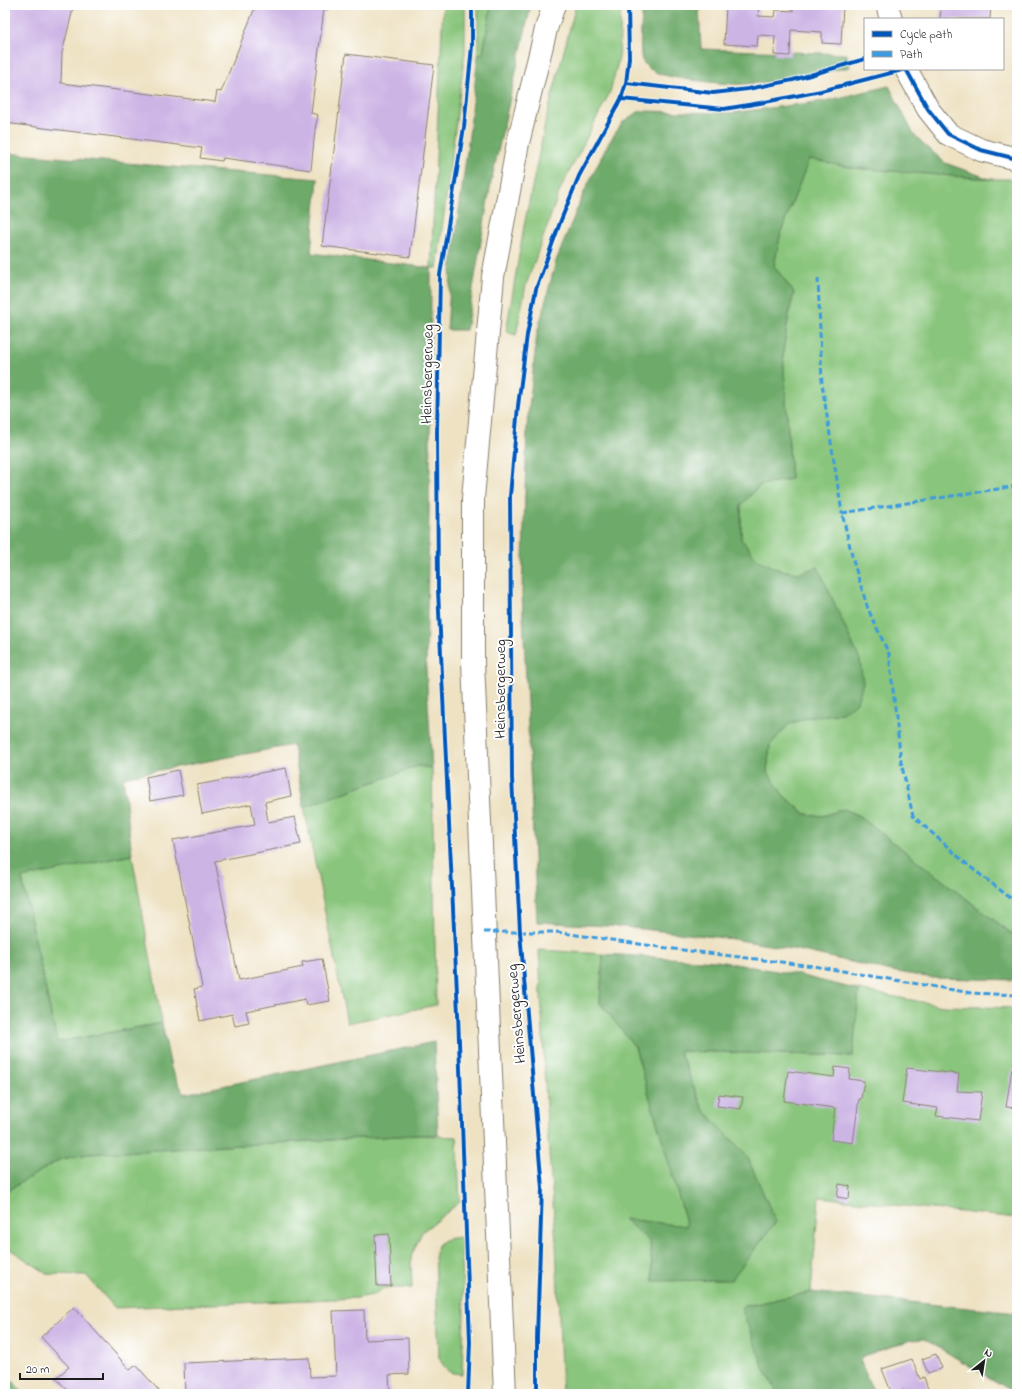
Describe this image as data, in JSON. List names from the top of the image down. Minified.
{"streets":{"main road":["Heinsbergerweg"]},"legend":["Cycle path","Path"],"scale_bar":"20 m","north":"top right"}
